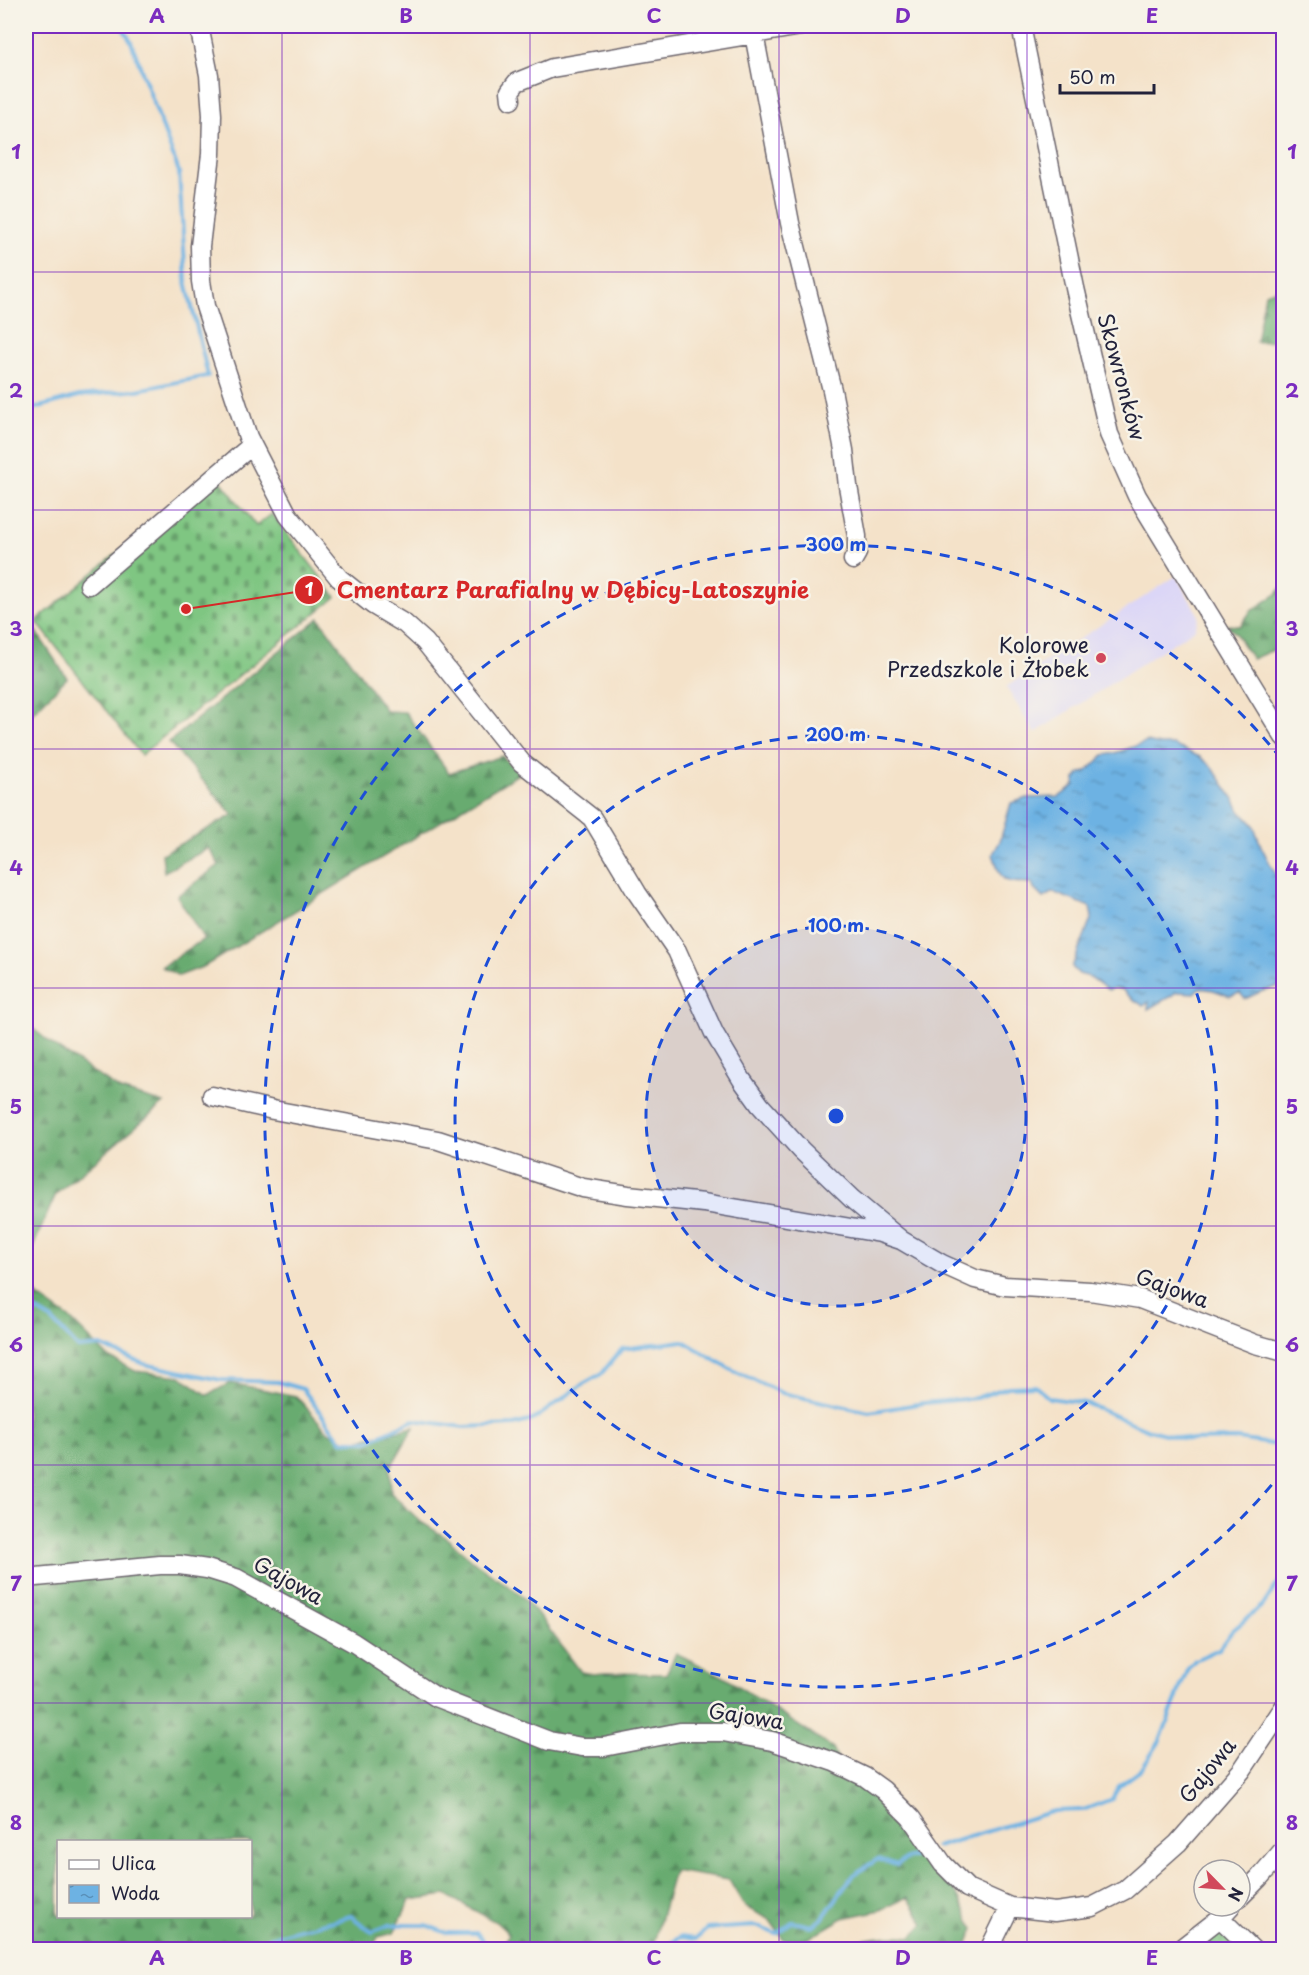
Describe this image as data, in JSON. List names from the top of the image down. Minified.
{"streets":{"street":["Skowronków","Gajowa"]},"places":["Cmentarz Parafialny w Dębicy-Latoszynie","Kolorowe Przedszkole i Żłobek"],"legend":["Ulica","Woda"],"scale_bar":"50 m","north":"bottom right","grid":{"columns":["A","B","C","D","E"],"rows":["1","2","3","4","5","6","7","8"]},"rings":["300 m","200 m","100 m"]}
